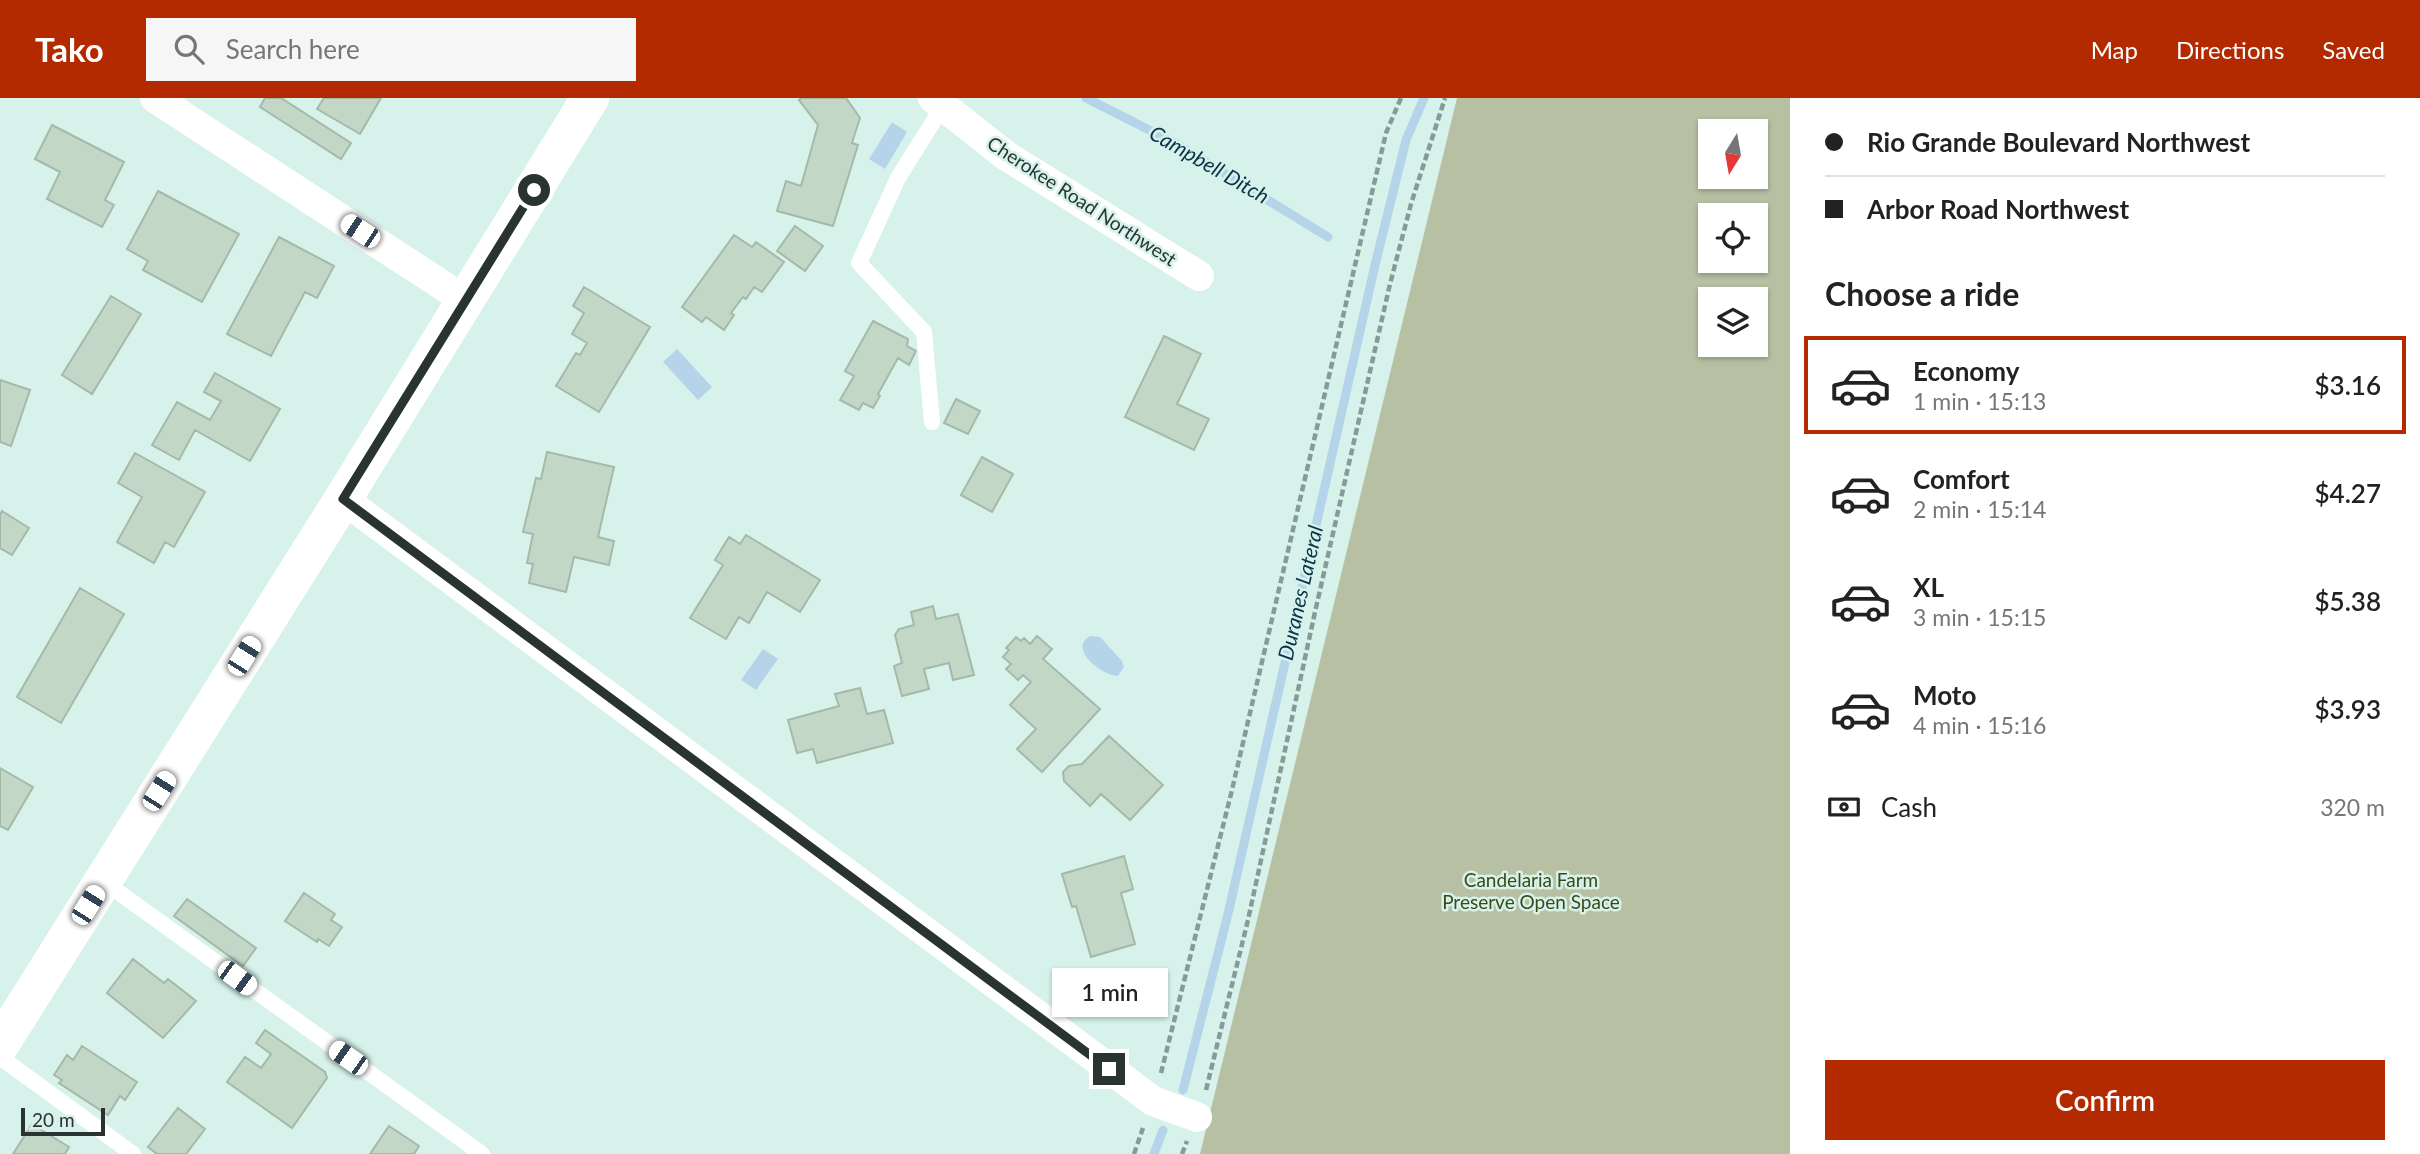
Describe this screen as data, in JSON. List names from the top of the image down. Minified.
{"streets":{"street":["Cherokee Road Northwest"]},"water":["Campbell Ditch","Duranes Lateral"],"parks":["Candelaria Farm Preserve Open Space"],"scale_bar":"20 m","north":"bottom","page":{"header":"Tako","search":"Search here","nav":["Map","Directions","Saved"],"banner":["Rio Grande Boulevard Northwest","Arbor Road Northwest"],"heading":"Choose a ride","list":[{"name":"Economy","note":"1 min · 15:13","value":"$3.16"},{"name":"Comfort","note":"2 min · 15:14","value":"$4.27"},{"name":"XL","note":"3 min · 15:15","value":"$5.38"},{"name":"Moto","note":"4 min · 15:16","value":"$3.93"}],"pay":["Cash","320 m"],"bubble":"1 min","buttons":"Confirm","scale":"20 m"}}
